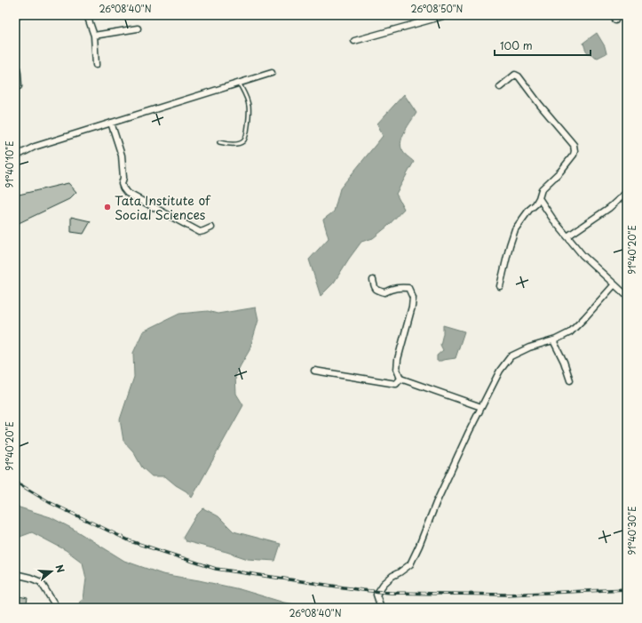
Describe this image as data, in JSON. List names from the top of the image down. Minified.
{"places":["Tata Institute of Social Sciences"],"scale_bar":"100 m","north":"right","coordinates":["26°08'40\"N","26°08'50\"N","91°40'10\"E","91°40'20\"E","91°40'30\"E"]}
